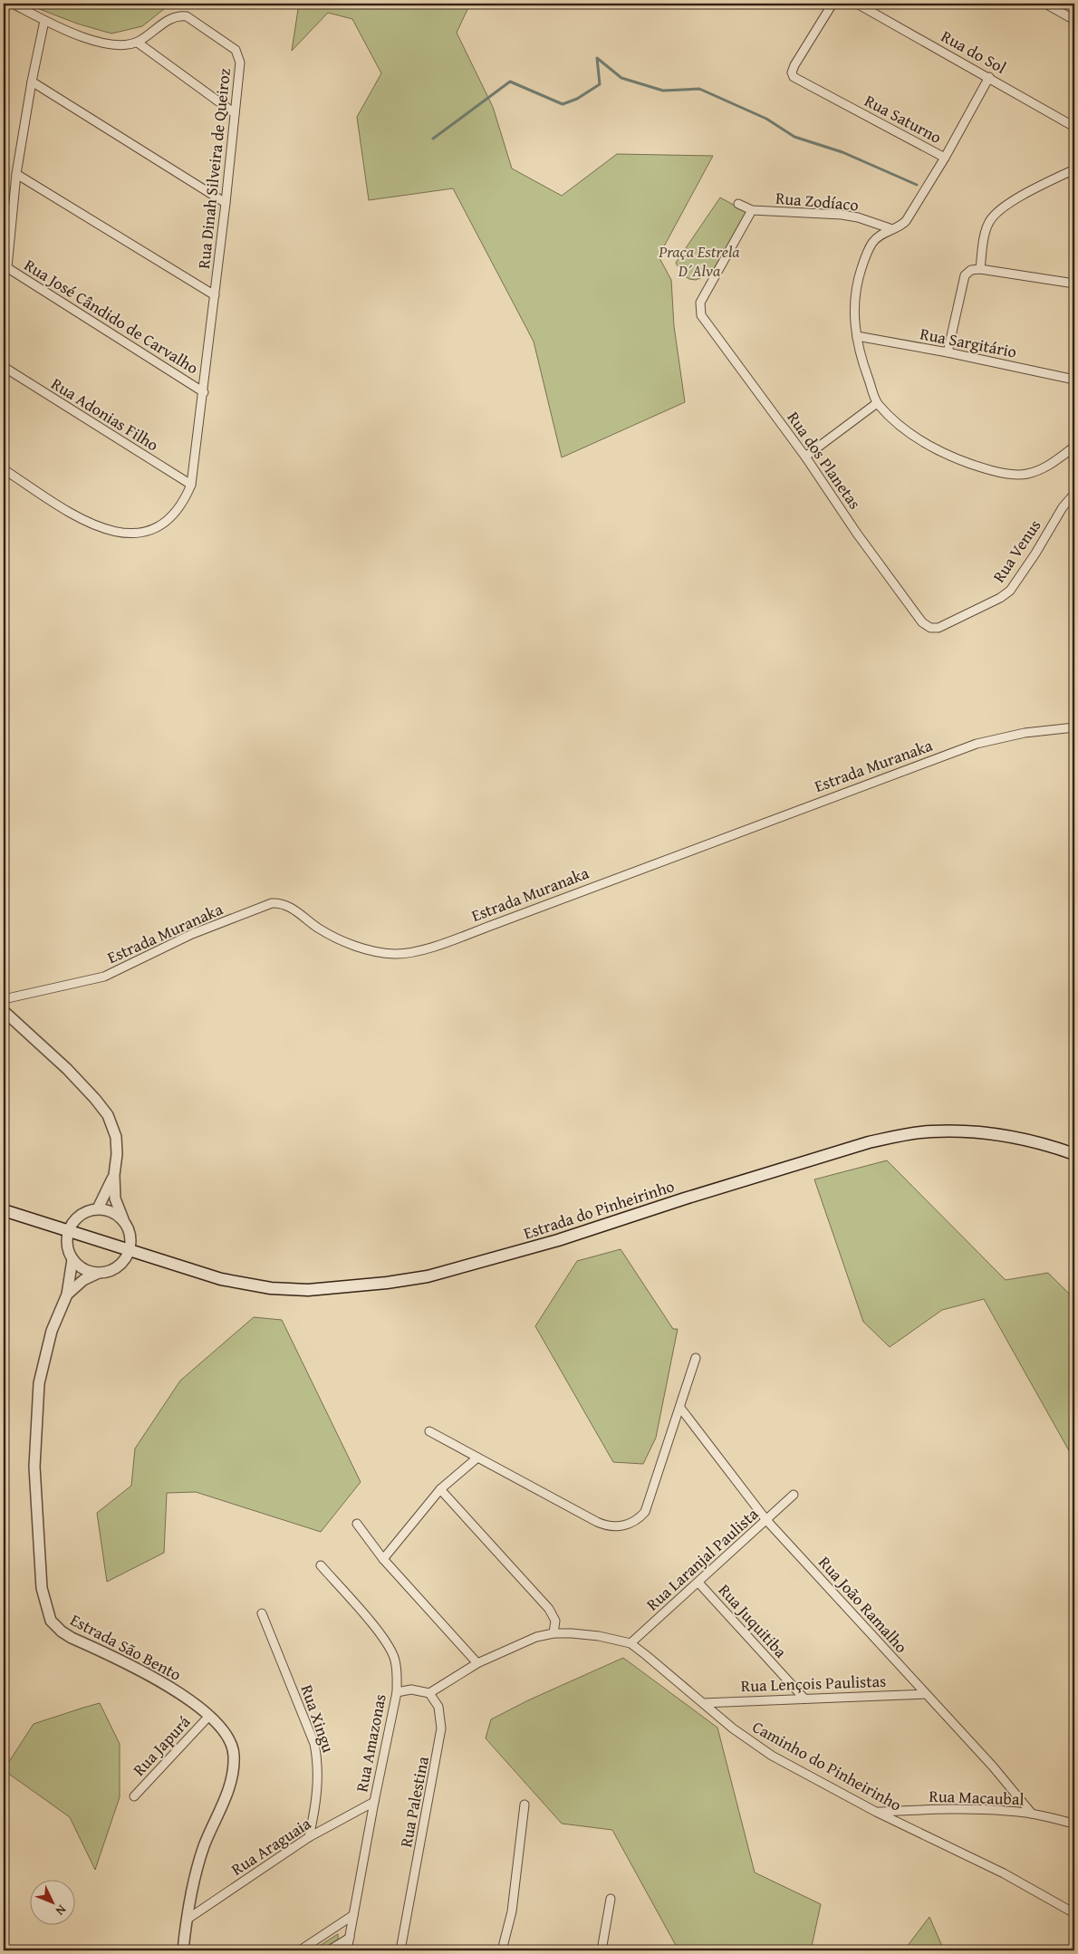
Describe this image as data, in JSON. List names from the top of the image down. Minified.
{"streets":{"main road":["Estrada do Pinheirinho"],"street":["Rua do Sol","Rua Saturno","Rua Dinah Silveira de Queiroz","Rua Zodíaco","Rua José Cândido de Carvalho","Rua Sargitário","Rua Adonias Filho","Rua dos Planetas","Rua Venus","Estrada Muranaka","Rua Laranjal Paulista","Rua João Ramalho","Rua Juquitiba","Estrada São Bento","Rua Lençois Paulistas","Rua Xingu","Rua Amazonas","Rua Japurá","Caminho do Pinheirinho","Rua Macaubal","Rua Palestina","Rua Araguaia"]},"crossings":[["Rua Saturno","Rua Zodíaco"],["Rua Saturno","Rua Sargitário"],["Rua Dinah Silveira de Queiroz","Rua José Cândido de Carvalho"],["Rua Dinah Silveira de Queiroz","Rua Adonias Filho"],["Rua Zodíaco","Rua dos Planetas"],["Rua dos Planetas","Rua Venus"],["Rua Laranjal Paulista","Rua João Ramalho"],["Rua Laranjal Paulista","Rua Juquitiba"],["Rua Laranjal Paulista","Caminho do Pinheirinho"],["Rua João Ramalho","Rua Lençois Paulistas"],["Rua João Ramalho","Rua Macaubal"],["Rua Juquitiba","Rua Lençois Paulistas"],["Estrada São Bento","Rua Japurá"],["Estrada São Bento","Rua Araguaia"],["Rua Lençois Paulistas","Caminho do Pinheirinho"],["Rua Xingu","Rua Araguaia"],["Rua Amazonas","Rua Araguaia"],["Caminho do Pinheirinho","Rua Macaubal"],["Caminho do Pinheirinho","Rua Palestina"]],"parks":["Praça Estrela D´Alva"],"north":"bottom right"}
